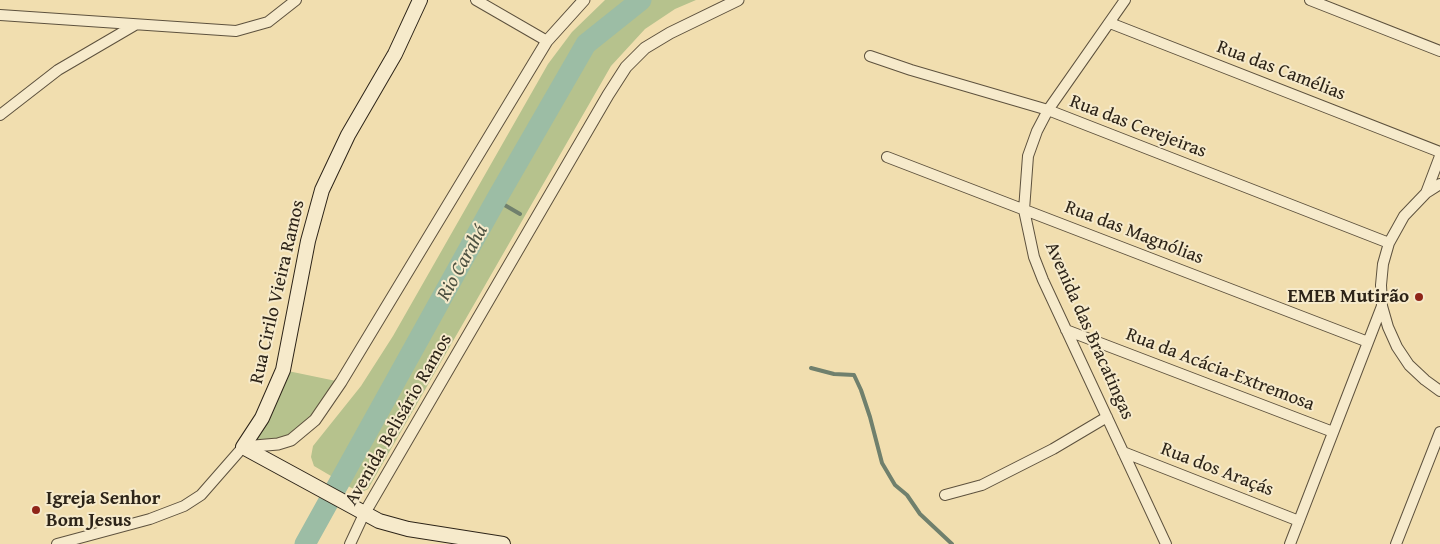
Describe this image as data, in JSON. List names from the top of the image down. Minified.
{"streets":{"main road":["Rua Cirilo Vieira Ramos"],"street":["Rua das Camélias","Rua das Cerejeiras","Rua das Magnólias","Avenida das Bracatingas","Rua da Acácia-Extremosa","Avenida Belisário Ramos","Rua dos Araçás"]},"crossings":[["Rua das Camélias","Avenida das Bracatingas"],["Rua das Cerejeiras","Avenida das Bracatingas"],["Rua das Magnólias","Avenida das Bracatingas"],["Avenida das Bracatingas","Rua da Acácia-Extremosa"],["Avenida das Bracatingas","Rua dos Araçás"]],"water":["Rio Carahá"],"places":["EMEB Mutirão","Igreja Senhor Bom Jesus"]}
